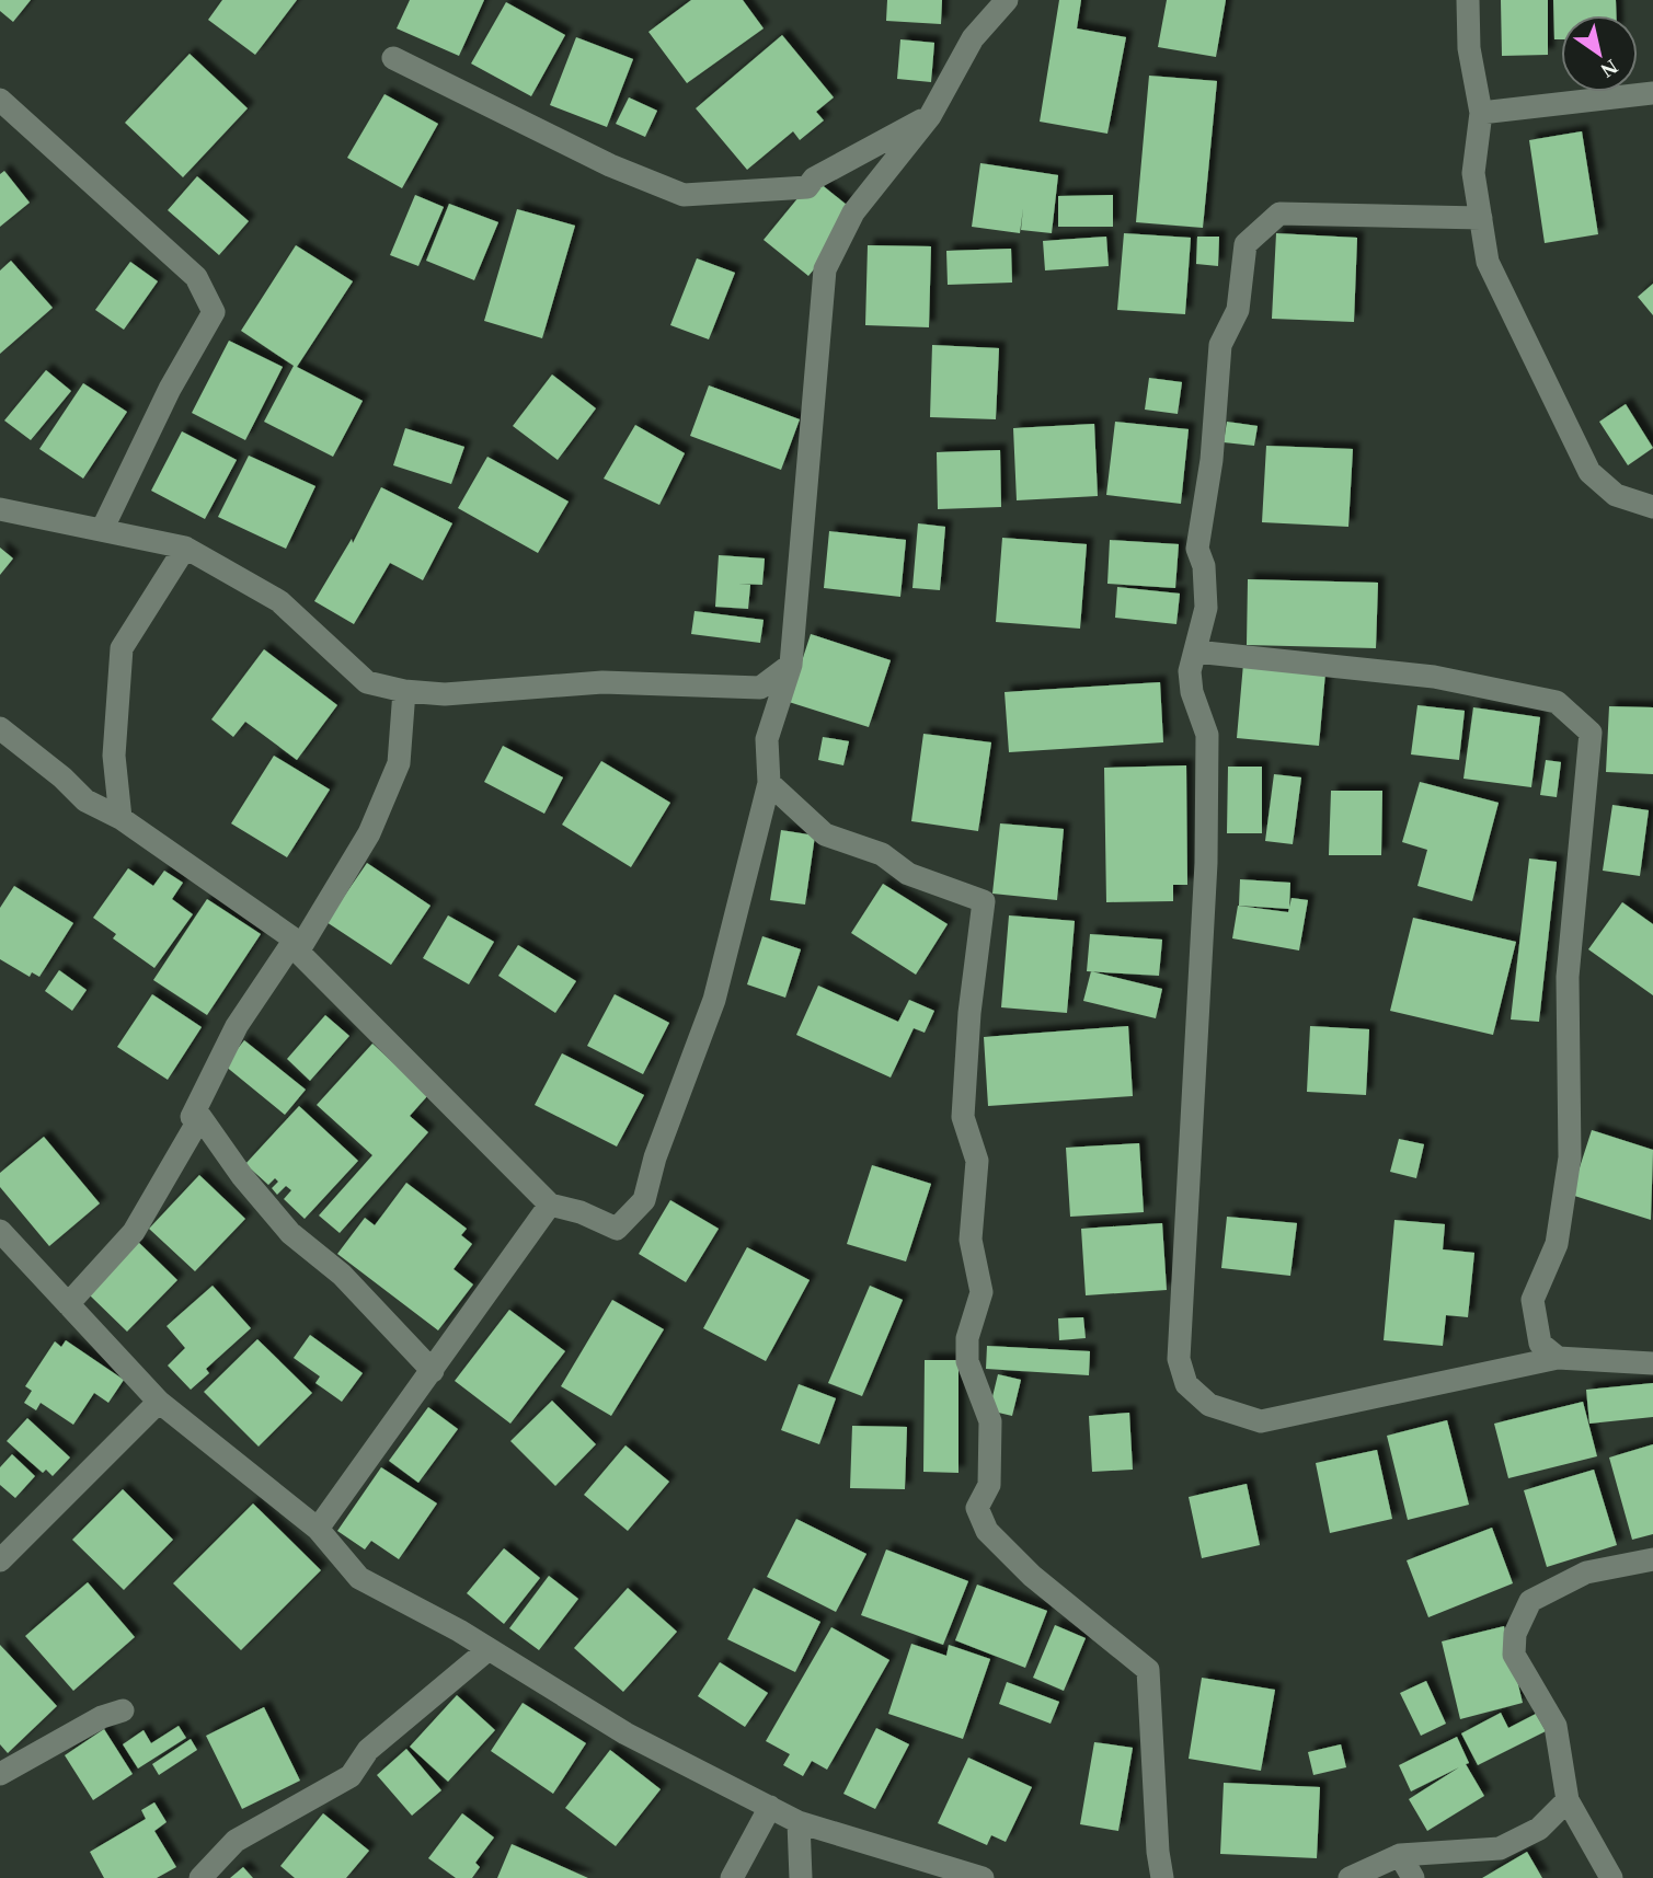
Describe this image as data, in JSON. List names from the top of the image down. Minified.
{"north":"bottom right"}
